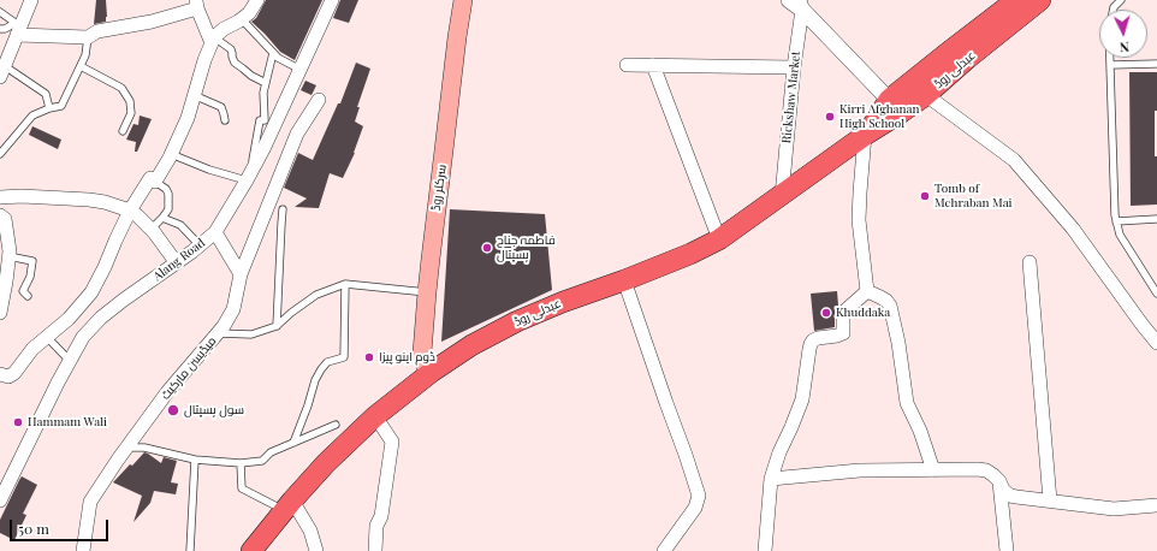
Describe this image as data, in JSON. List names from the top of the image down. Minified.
{"streets":{"main road":["عبدلی روڈ","سرکلر روڈ"],"street":["Rickshaw Market","Alang Road","میڈیسن مارکیٹ"]},"crossings":[["عبدلی روڈ","Rickshaw Market"],["عبدلی روڈ","سرکلر روڈ"]],"places":["Kirri Afghanan High School","Tomb of Mehraban Mai","فاطمہ جناح ہسپتال","Khuddaka","ڈوم اینو پیزا","سول ہسپتال","Hammam Wali"],"scale_bar":"50 m","north":"bottom"}
